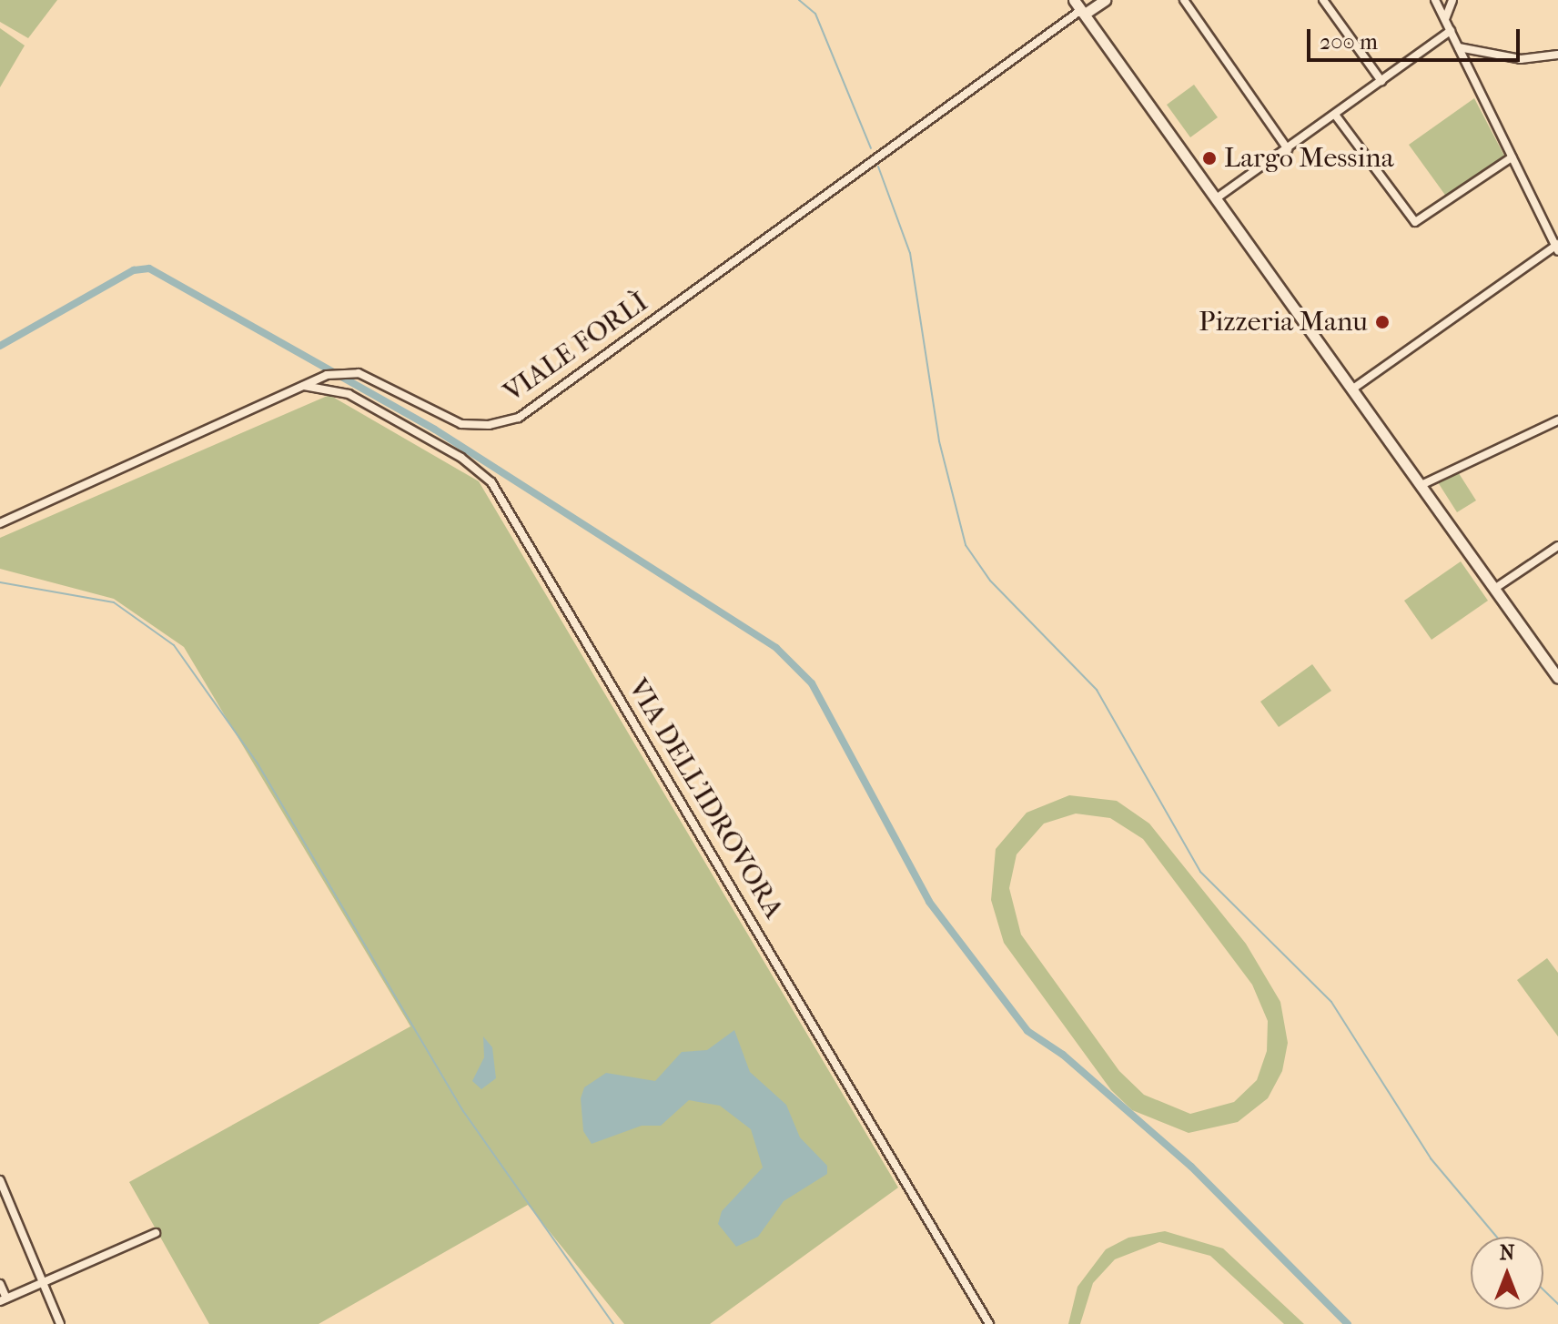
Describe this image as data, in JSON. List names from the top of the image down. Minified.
{"streets":{"street":["VIALE FORLÌ","VIA DELL'IDROVORA"]},"crossings":[["VIALE FORLÌ","VIA DELL'IDROVORA"]],"places":["Largo Messina","Pizzeria Manu"],"scale_bar":"200 m","north":"top"}
